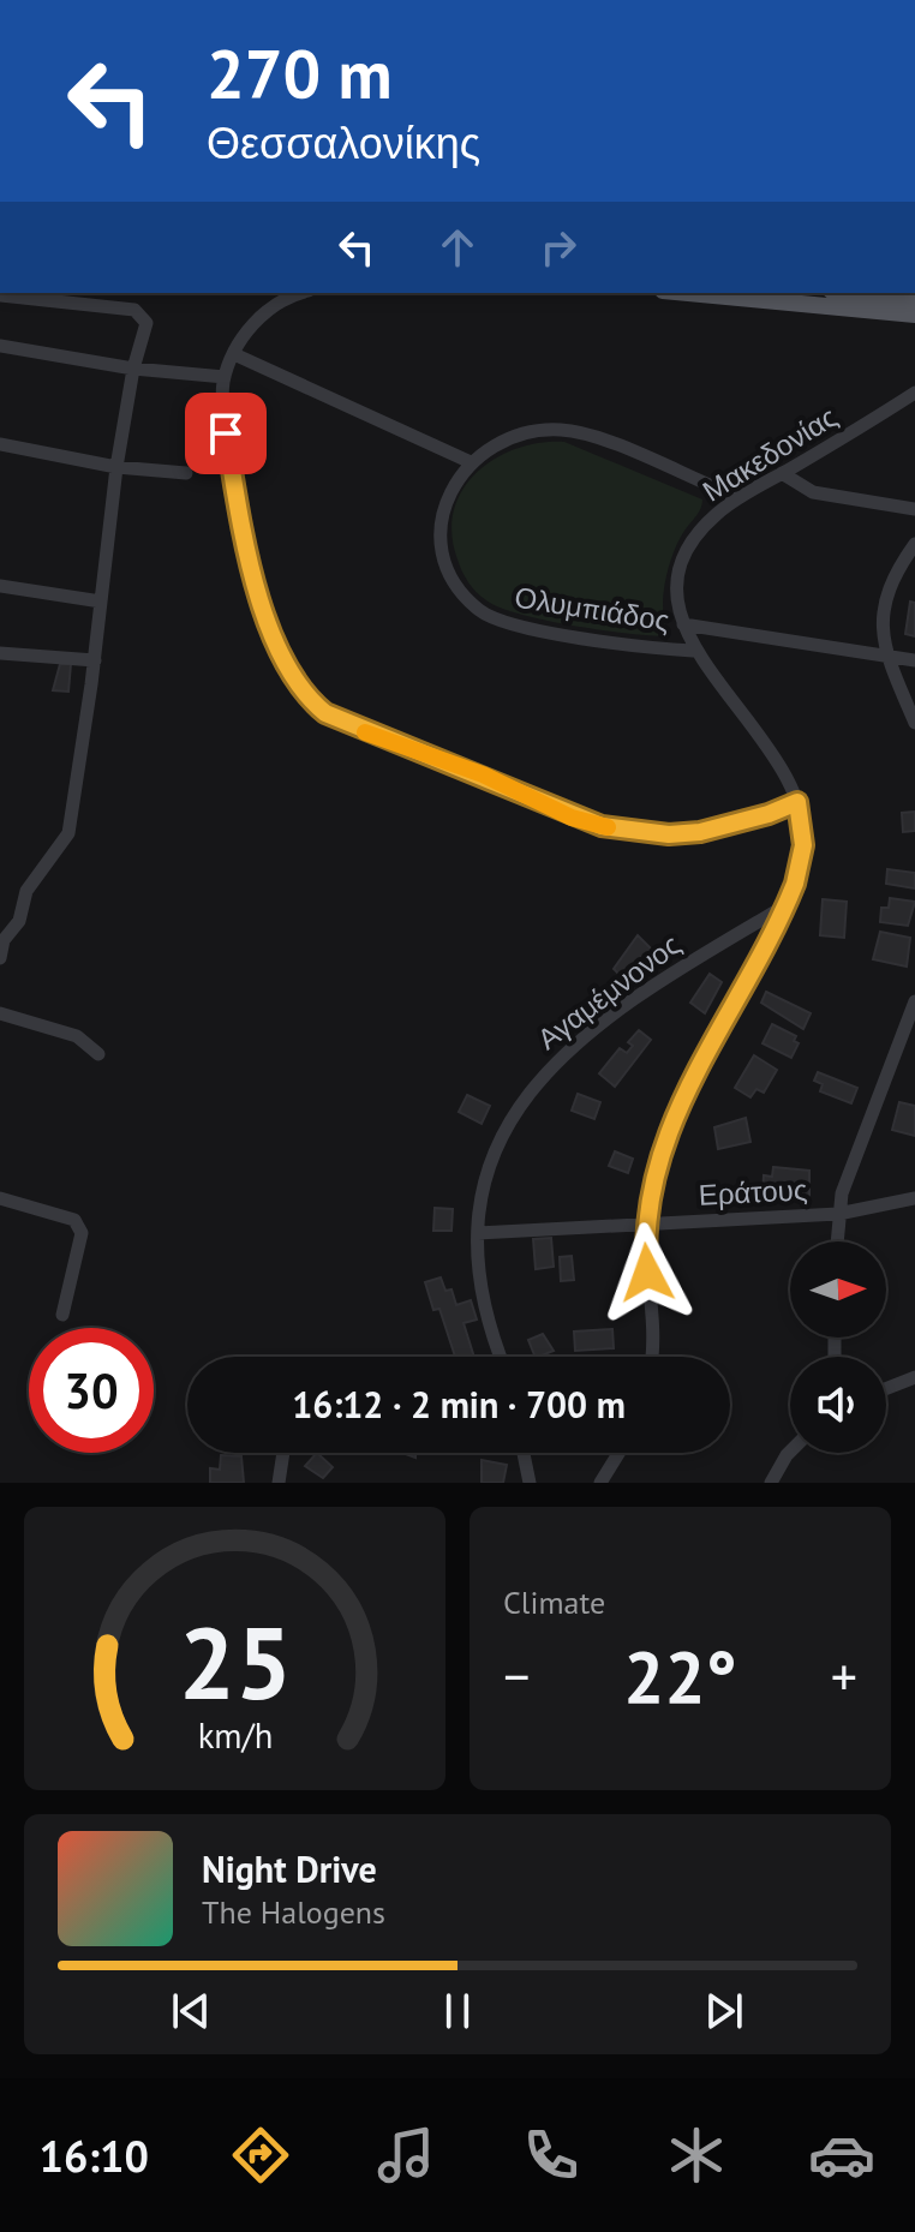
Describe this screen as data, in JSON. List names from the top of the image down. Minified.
{"streets":{"street":["Μακεδονίας","Ολυμπιάδος","Αγαμέμνονος","Εράτους"]},"crossings":[["Μακεδονίας","Ολυμπιάδος"],["Μακεδονίας","Αγαμέμνονος"],["Μακεδονίας","Εράτους"],["Αγαμέμνονος","Εράτους"]],"north":"right","page":{"turn":["270 m","Θεσσαλονίκης"],"limit":"30","trip":"16:12 · 2 min · 700 m","tile":"Climate","heat":["−","22°","+"],"song":["Night Drive","The Halogens"],"tabs":"16:10","gauge":["25","km/h"]}}
